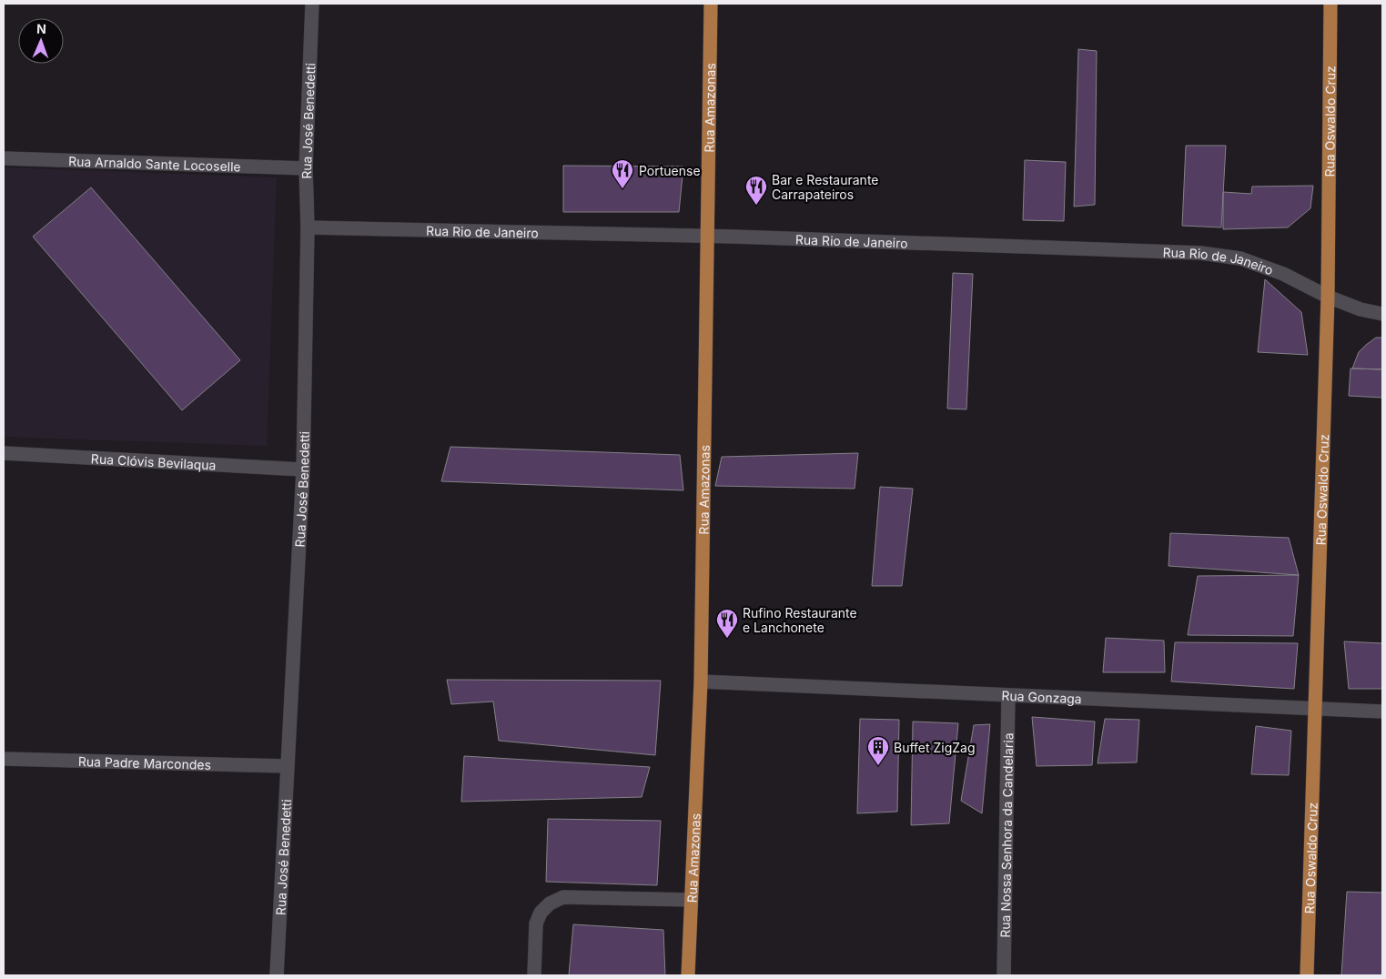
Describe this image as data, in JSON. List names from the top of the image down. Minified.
{"streets":{"main road":["Rua Amazonas","Rua Oswaldo Cruz"],"street":["Rua José Benedetti","Rua Arnaldo Sante Locoselle","Rua Rio de Janeiro","Rua Clóvis Bevilaqua","Rua Gonzaga","Rua Padre Marcondes","Rua Nossa Senhora da Candelaria"]},"crossings":[["Rua Amazonas","Rua Rio de Janeiro"],["Rua Amazonas","Rua Gonzaga"],["Rua José Benedetti","Rua Arnaldo Sante Locoselle"],["Rua José Benedetti","Rua Rio de Janeiro"],["Rua José Benedetti","Rua Clóvis Bevilaqua"],["Rua José Benedetti","Rua Padre Marcondes"],["Rua Oswaldo Cruz","Rua Rio de Janeiro"],["Rua Oswaldo Cruz","Rua Gonzaga"],["Rua Gonzaga","Rua Nossa Senhora da Candelaria"]],"places":{"restaurant":["Portuense","Bar e Restaurante Carrapateiros","Rufino Restaurante e Lanchonete"],"building":["Buffet ZigZag"]},"north":"top"}
